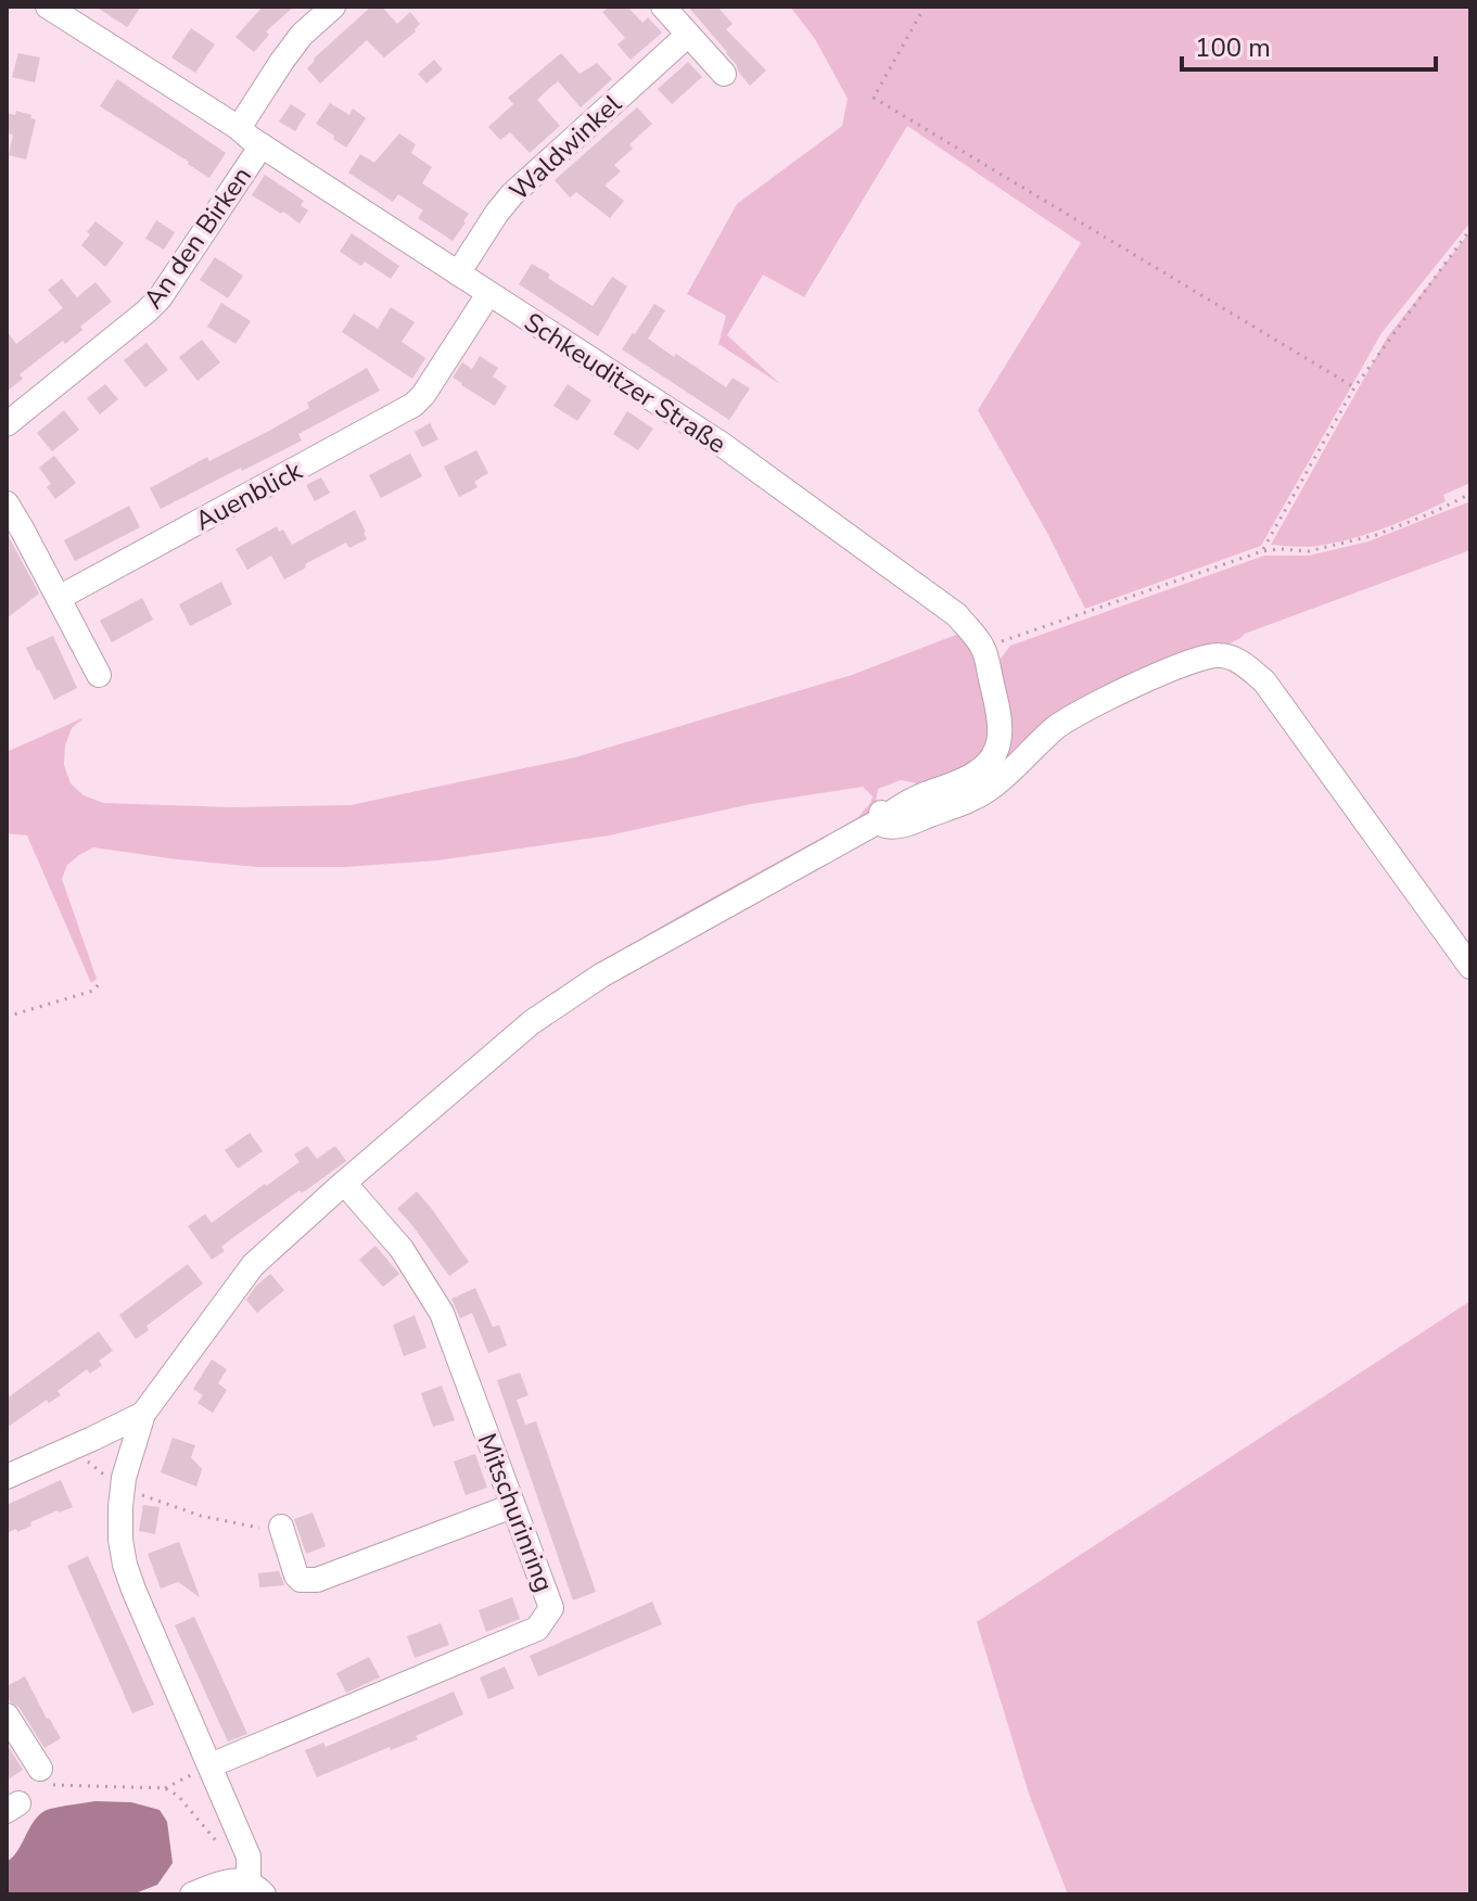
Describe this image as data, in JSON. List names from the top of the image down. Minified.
{"streets":{"street":["Waldwinkel","An den Birken","Schkeuditzer Straße","Auenblick","Mitschurinring"]},"crossings":[["Waldwinkel","Schkeuditzer Straße"],["An den Birken","Schkeuditzer Straße"],["Schkeuditzer Straße","Auenblick"]],"scale_bar":"100 m"}
